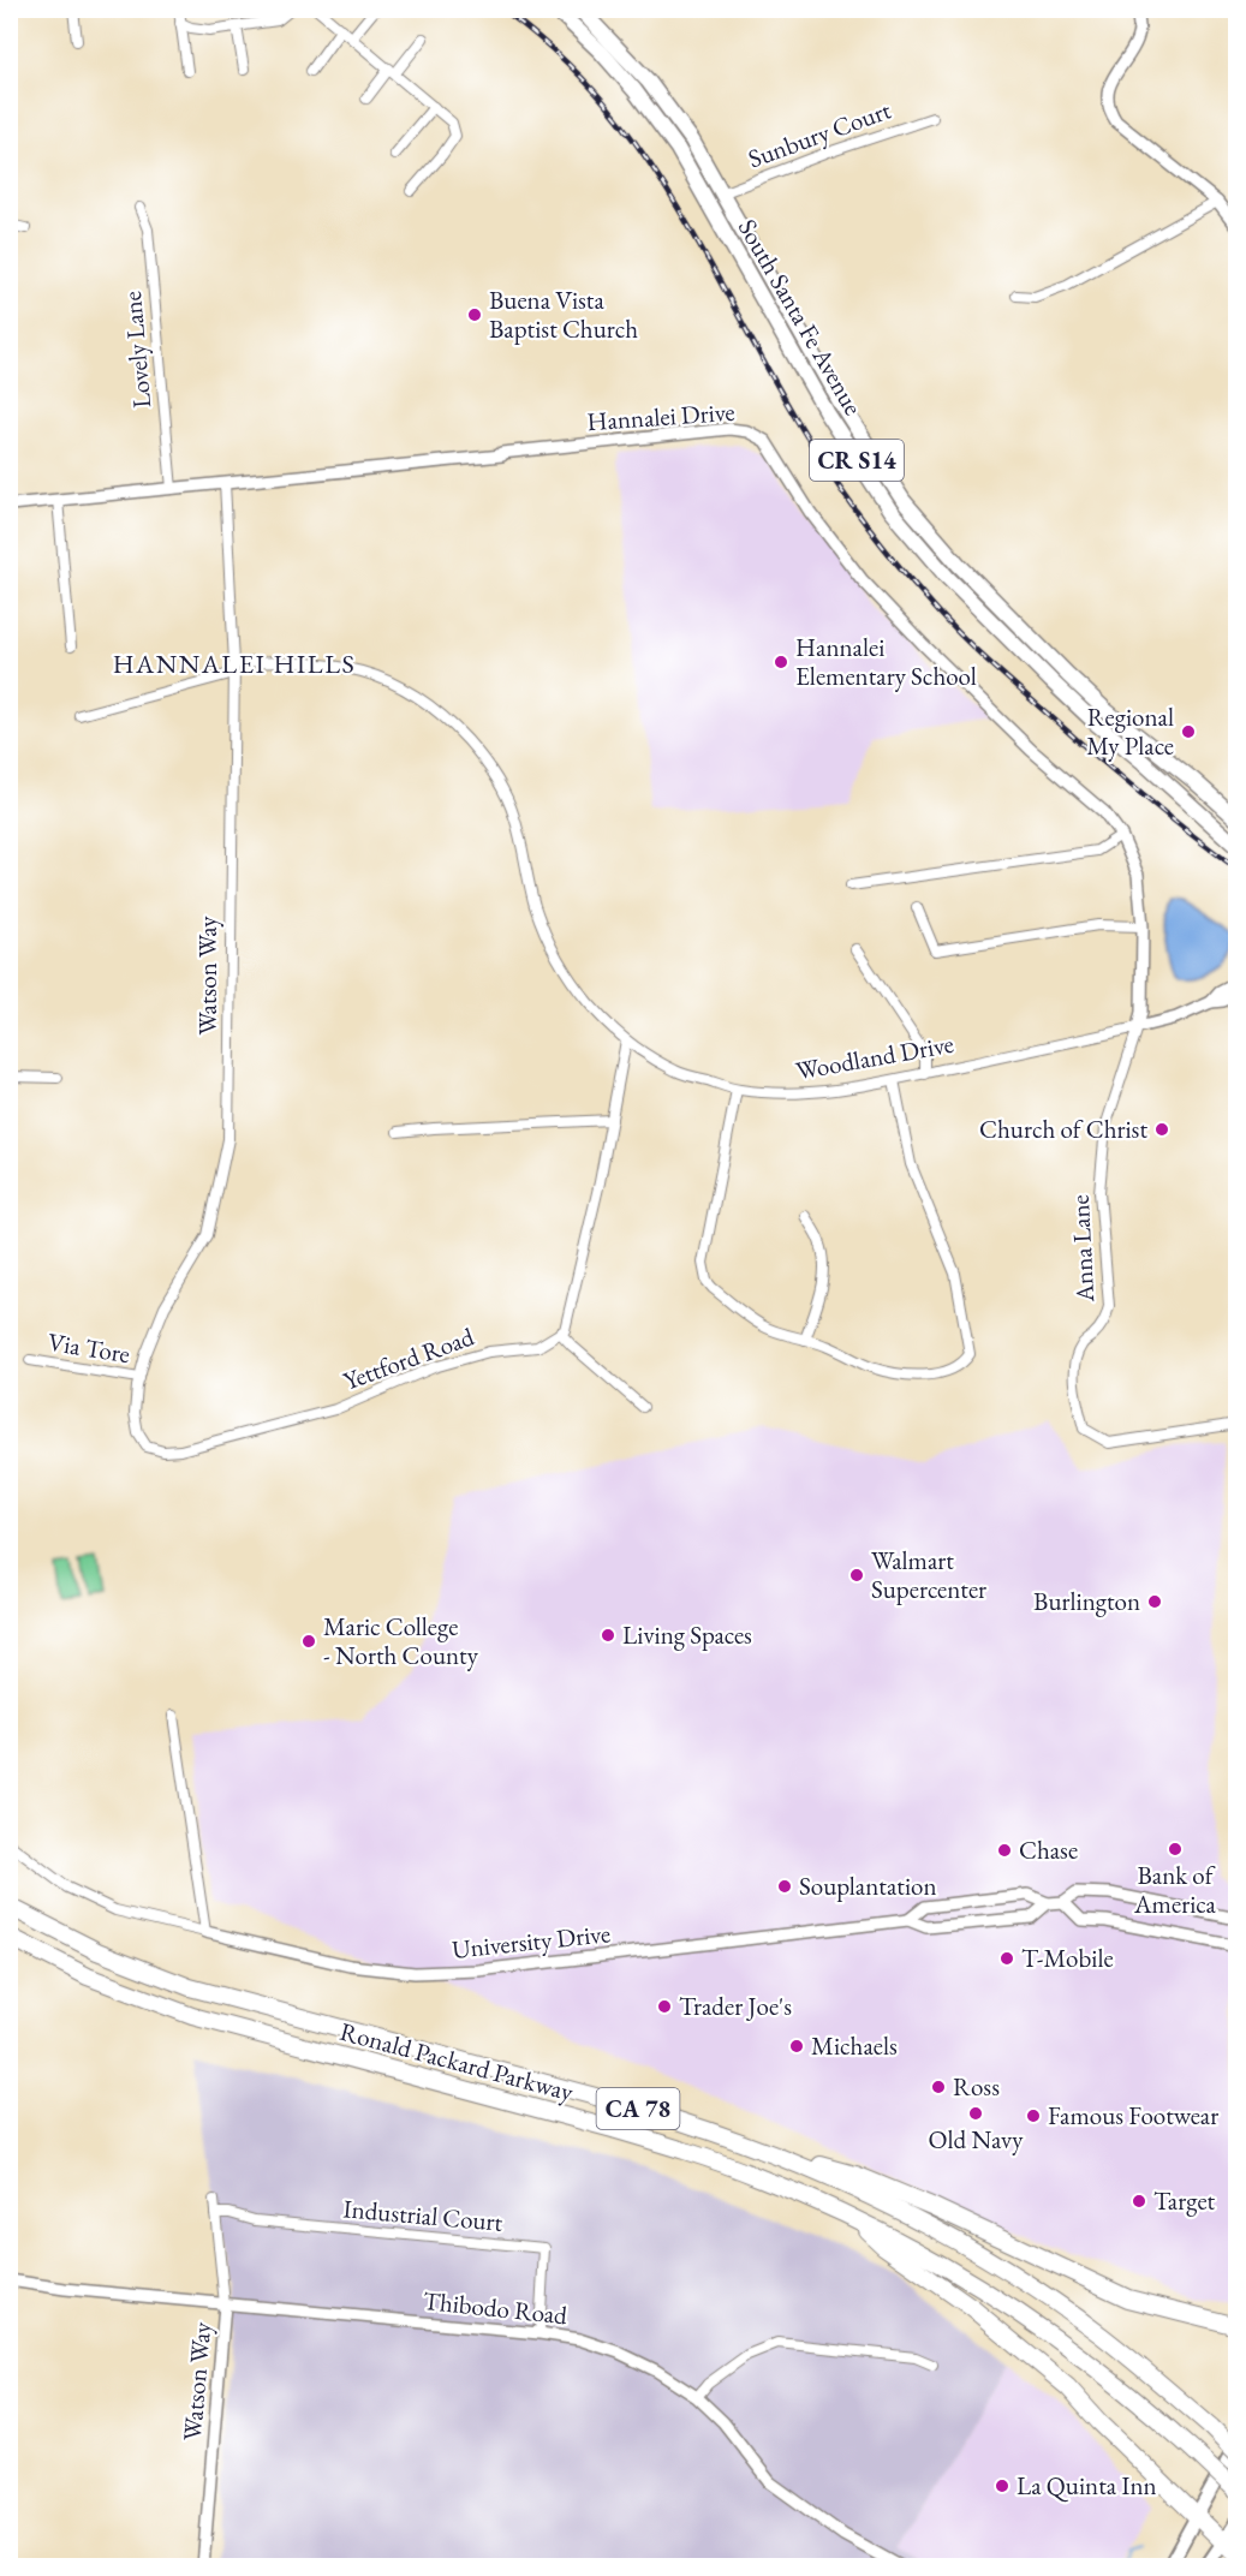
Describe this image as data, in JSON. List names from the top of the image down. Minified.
{"streets":{"highway":["Ronald Packard Parkway","CA 78"],"main road":["South Santa Fe Avenue","CR S14"],"street":["Sunbury Court","Lovely Lane","Hannalei Drive","Watson Way","Woodland Drive","Anna Lane","Via Tore","Yettford Road","University Drive","Industrial Court","Thibodo Road"]},"crossings":[["Sunbury Court","South Santa Fe Avenue"],["Lovely Lane","Hannalei Drive"],["Hannalei Drive","Watson Way"],["Hannalei Drive","Woodland Drive"],["Hannalei Drive","Anna Lane"],["Watson Way","Woodland Drive"],["Watson Way","Via Tore"],["Watson Way","Yettford Road"],["Watson Way","Industrial Court"],["Watson Way","Thibodo Road"],["Woodland Drive","Anna Lane"],["Industrial Court","Thibodo Road"]],"districts":["HANNALEI HILLS"],"places":["Buena Vista Baptist Church","Hannalei Elementary School","Regional My Place","Church of Christ","Walmart Supercenter","Burlington","Living Spaces","Maric College - North County","Bank of America","Chase","Souplantation","T-Mobile","Trader Joe's","Michaels","Ross","Old Navy","Famous Footwear","Target","La Quinta Inn"]}
